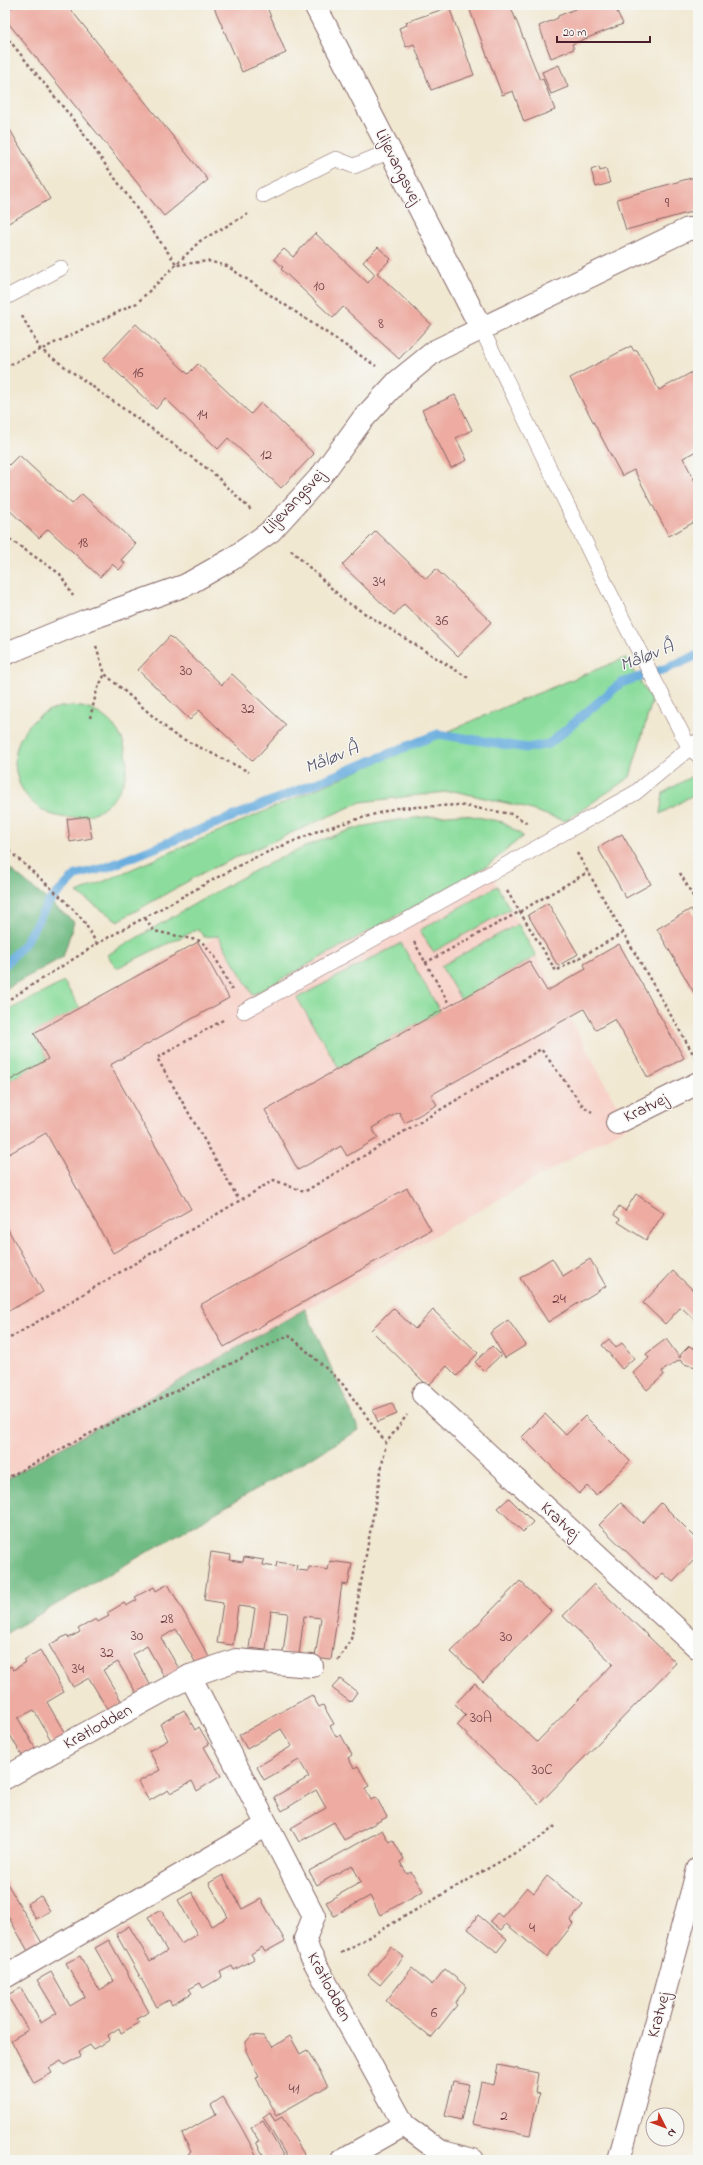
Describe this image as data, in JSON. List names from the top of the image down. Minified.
{"streets":{"street":["Liljevangsvej","Kratvej","Kratlodden"]},"water":["Måløv Å"],"house_numbers":["9","10","8","16","14","12","18","34","36","30","32","24","28","30","30","32","34","30A","30C","4","6","41","2"],"scale_bar":"20 m","north":"bottom right"}
